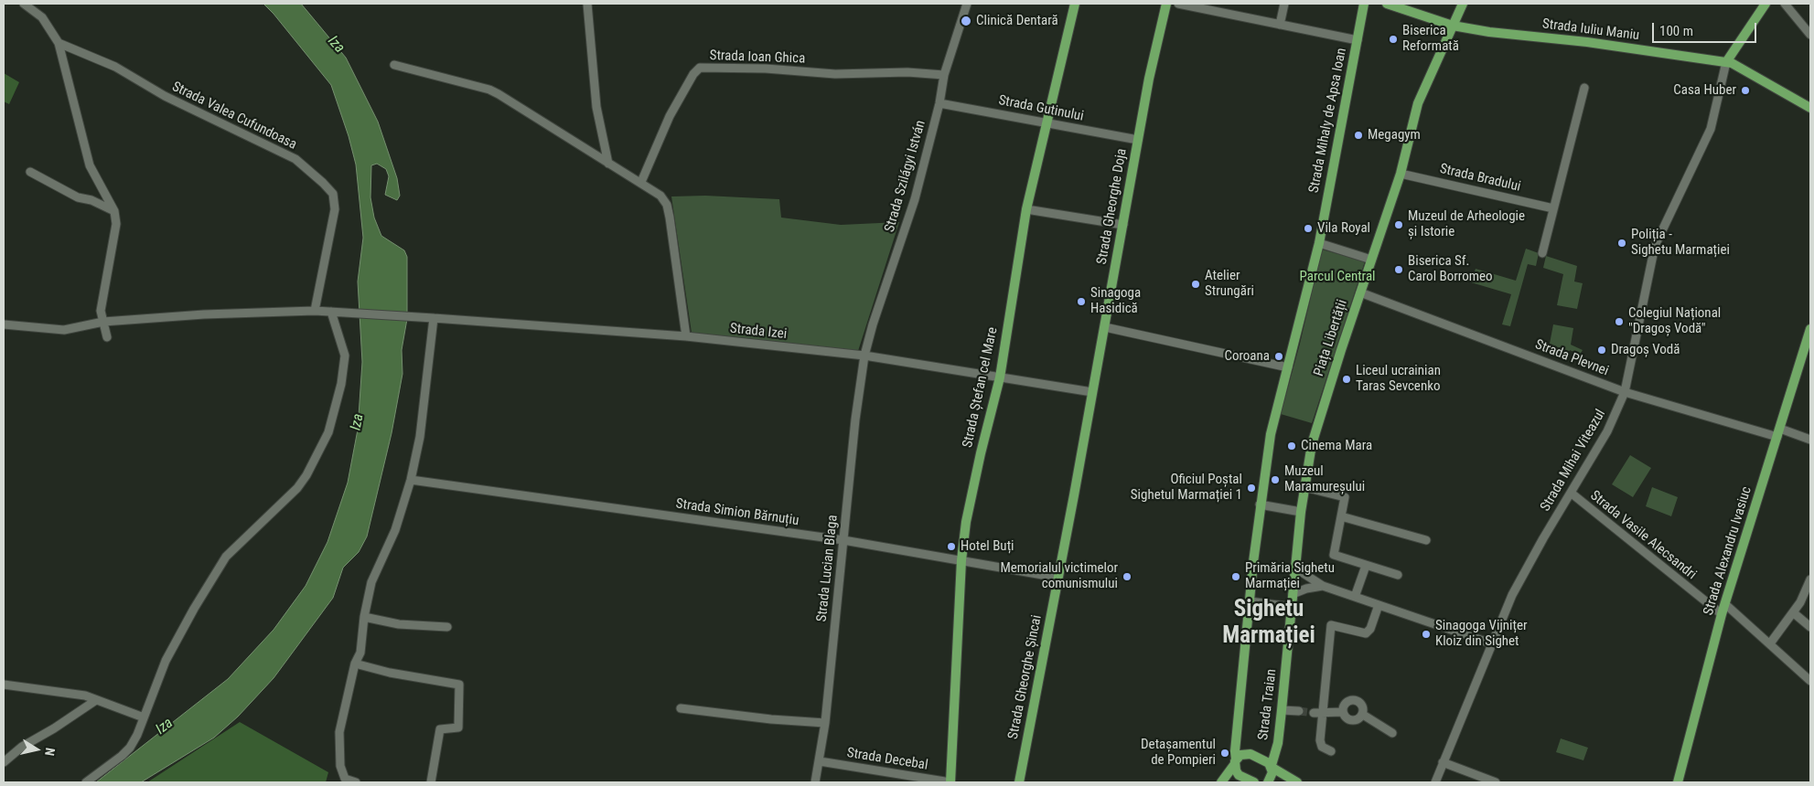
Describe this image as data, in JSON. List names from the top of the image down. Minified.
{"streets":{"main road":["Strada Iuliu Maniu","Strada Mihaly de Apsa Ioan","Strada Gheorghe Doja","Piața Libertății","Strada Ștefan cel Mare","Strada Alexandru Ivasiuc","Strada Gheorghe Șincai","Strada Traian"],"street":["Strada Ioan Ghica","Strada Gutinului","Strada Valea Cufundoasa","Strada Szilágyi István","Strada Bradului","Strada Izei","Strada Plevnei","Strada Mihai Viteazul","Strada Simion Bărnuțiu","Strada Vasile Alecsandri","Strada Lucian Blaga","Strada Decebal"]},"crossings":[["Strada Iuliu Maniu","Piața Libertății"],["Strada Iuliu Maniu","Strada Mihai Viteazul"],["Strada Ioan Ghica","Strada Szilágyi István"],["Strada Gutinului","Strada Szilágyi István"],["Strada Gutinului","Strada Gheorghe Doja"],["Strada Gutinului","Strada Ștefan cel Mare"],["Strada Szilágyi István","Strada Izei"],["Strada Szilágyi István","Strada Lucian Blaga"],["Strada Bradului","Piața Libertății"],["Strada Gheorghe Doja","Strada Izei"],["Strada Gheorghe Doja","Strada Simion Bărnuțiu"],["Strada Gheorghe Doja","Strada Gheorghe Șincai"],["Strada Izei","Strada Ștefan cel Mare"],["Strada Izei","Strada Lucian Blaga"],["Piața Libertății","Strada Plevnei"],["Piața Libertății","Strada Traian"],["Strada Plevnei","Strada Mihai Viteazul"],["Strada Plevnei","Strada Alexandru Ivasiuc"],["Strada Ștefan cel Mare","Strada Simion Bărnuțiu"],["Strada Ștefan cel Mare","Strada Decebal"],["Strada Mihai Viteazul","Strada Vasile Alecsandri"],["Strada Simion Bărnuțiu","Strada Lucian Blaga"],["Strada Simion Bărnuțiu","Strada Gheorghe Șincai"],["Strada Vasile Alecsandri","Strada Alexandru Ivasiuc"],["Strada Lucian Blaga","Strada Decebal"]],"districts":["Sighetu Marmației"],"water":["Iza"],"parks":["Parcul Central"],"places":["Clinică Dentară","Biserica Reformată","Casa Huber","Megagym","Muzeul de Arheologie și Istorie","Vila Royal","Poliția - Sighetu Marmației","Biserica Sf. Carol Borromeo","Atelier Strungări","Sinagoga Hasidică","Colegiul Național \"Dragoș Vodă\"","Dragoș Vodă","Coroana","Liceul ucrainian Taras Sevcenko","Cinema Mara","Muzeul Maramureșului","Oficiul Poștal Sighetul Marmației 1","Hotel Buți","Memorialul victimelor comunismului","Primăria Sighetu Marmației","Sinagoga Vijnițer Kloiz din Sighet","Detașamentul de Pompieri"],"scale_bar":"100 m","north":"right"}
